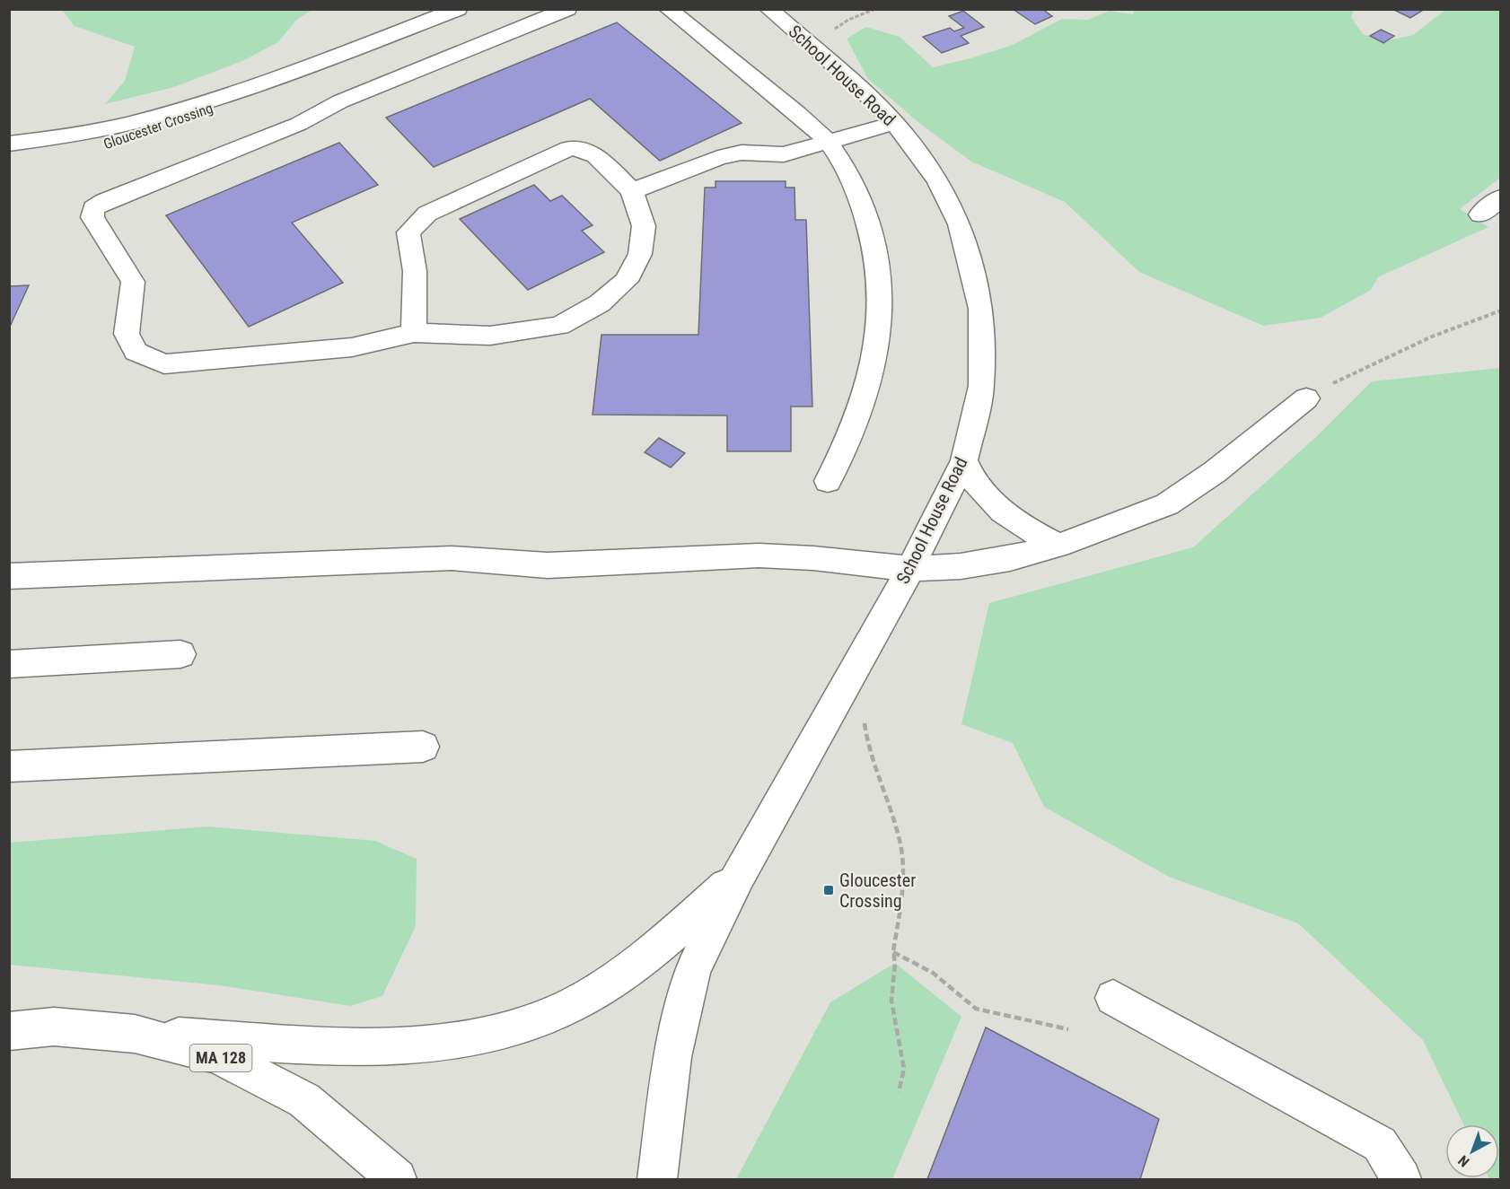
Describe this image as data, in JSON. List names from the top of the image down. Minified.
{"streets":{"main road":["School House Road","Gloucester Crossing","MA 128"]},"crossings":[["School House Road","MA 128"]],"places":{"transit":["Gloucester Crossing"]},"north":"bottom left"}
